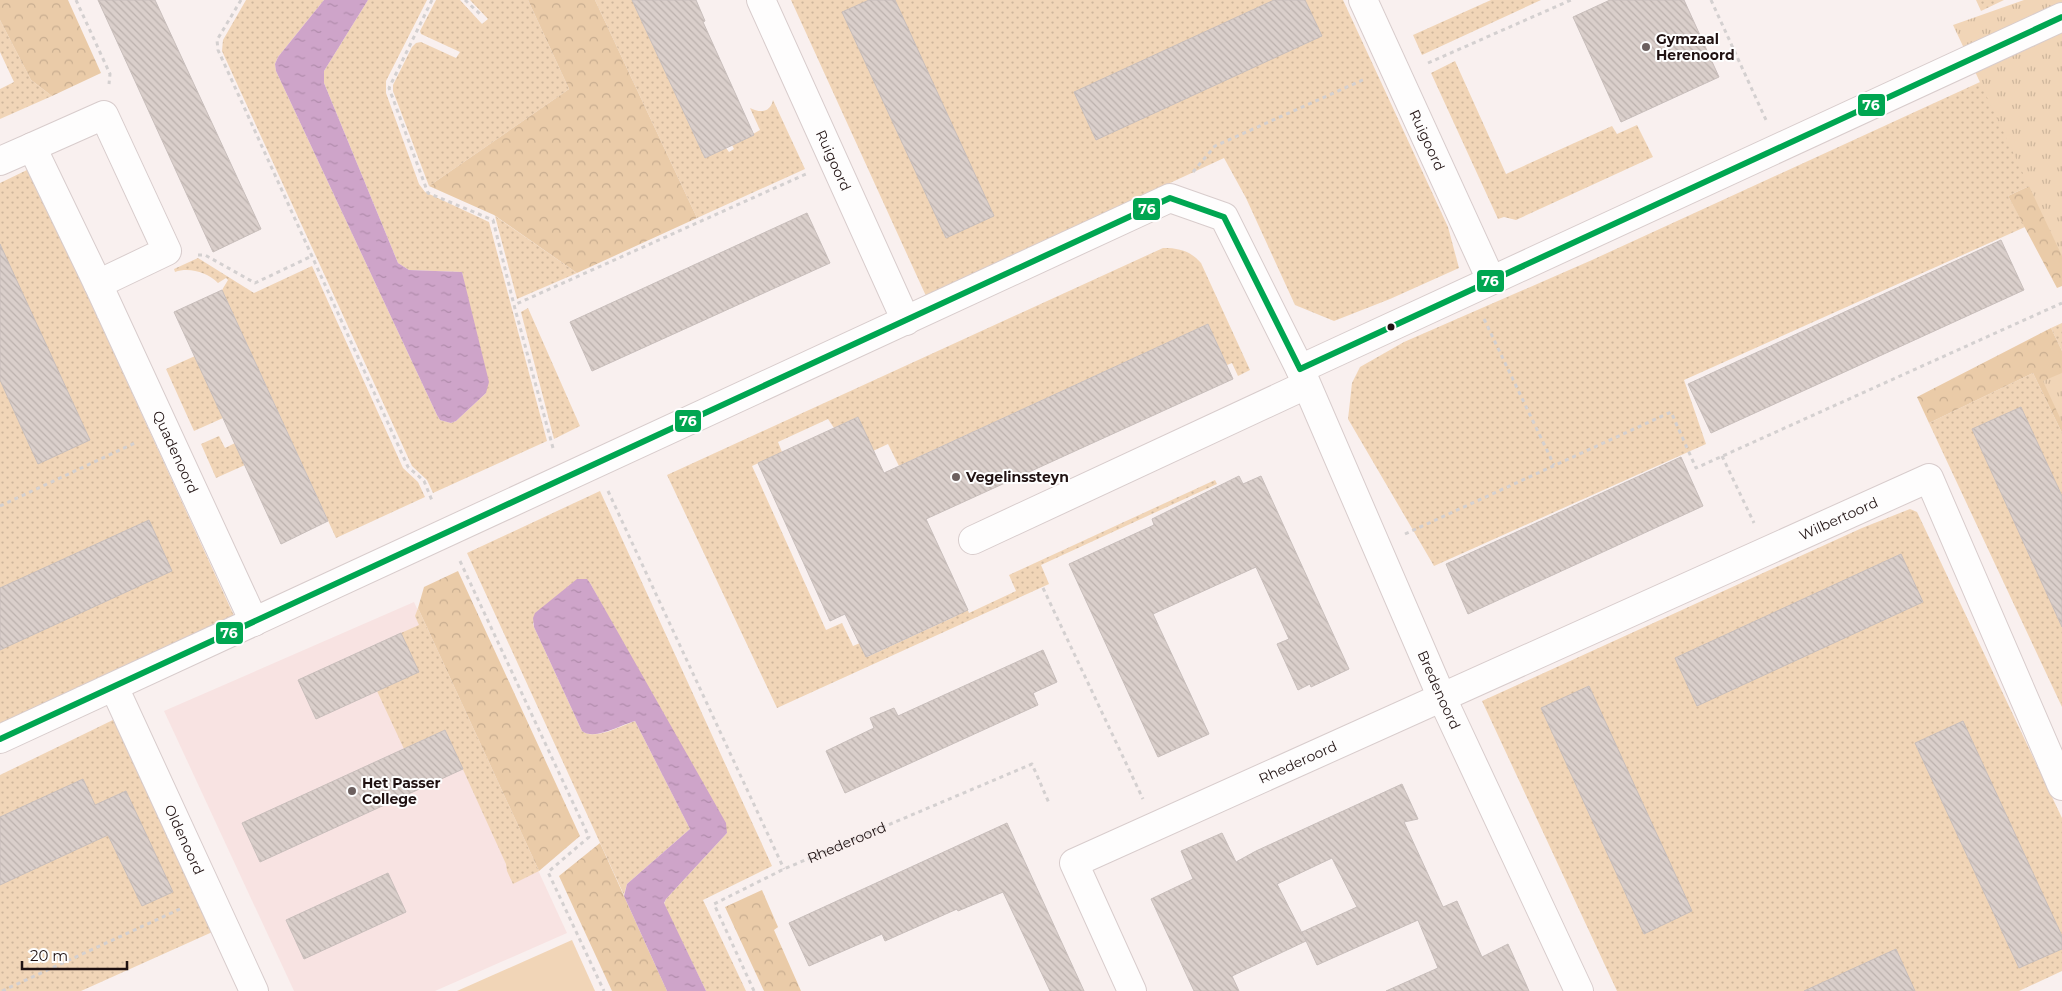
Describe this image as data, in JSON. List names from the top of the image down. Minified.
{"streets":{"street":["Ruigoord","Quadenoord","Wilbertoord","Bredenoord","Rhederoord","Oldenoord"]},"crossings":[["Wilbertoord","Bredenoord"],["Wilbertoord","Rhederoord"],["Bredenoord","Rhederoord"]],"places":["Gymzaal Herenoord","Vegelinssteyn","Het Passer College"],"lines":["transit line 76"],"scale_bar":"20 m"}
